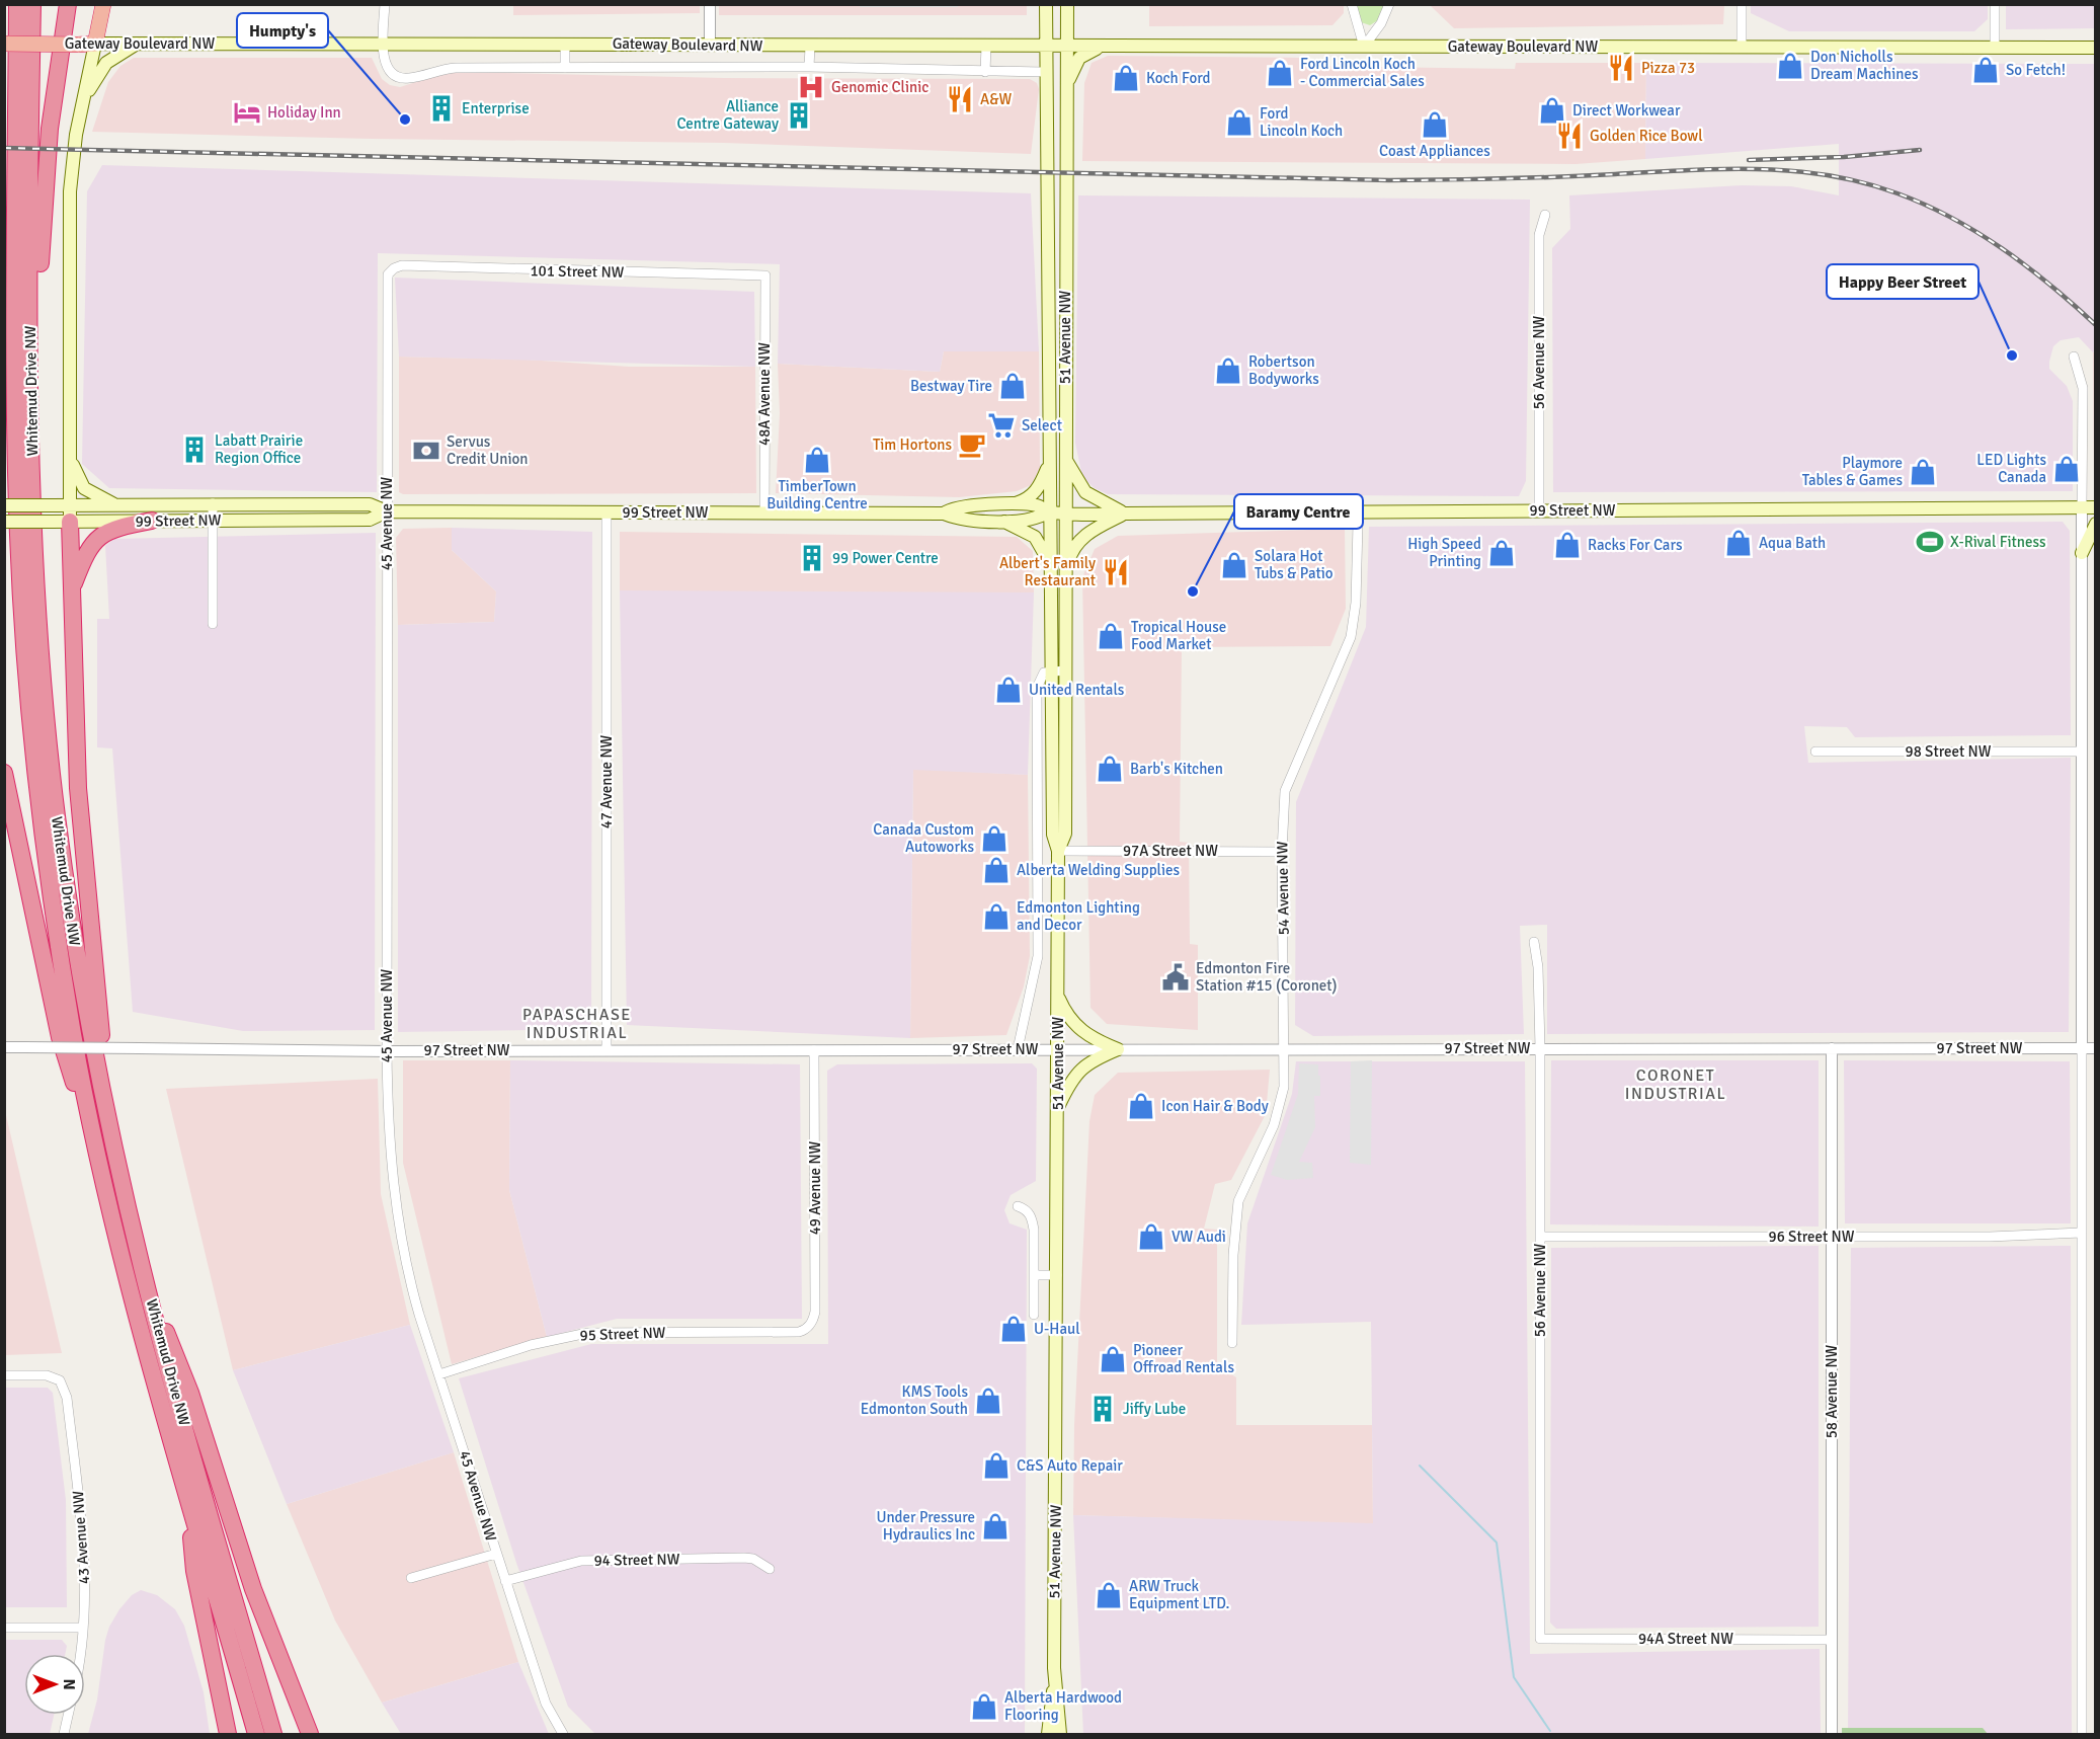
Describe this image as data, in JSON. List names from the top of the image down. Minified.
{"streets":{"highway":["Gateway Boulevard NW","Whitemud Drive NW"],"main road":["51 Avenue NW","99 Street NW"],"street":["101 Street NW","56 Avenue NW","48A Avenue NW","45 Avenue NW","98 Street NW","47 Avenue NW","97A Street NW","54 Avenue NW","97 Street NW","49 Avenue NW","96 Street NW","95 Street NW","58 Avenue NW","43 Avenue NW","94 Street NW","94A Street NW"]},"crossings":[["Gateway Boulevard NW","51 Avenue NW"],["101 Street NW","48A Avenue NW"],["101 Street NW","45 Avenue NW"],["51 Avenue NW","99 Street NW"],["51 Avenue NW","97A Street NW"],["51 Avenue NW","97 Street NW"],["56 Avenue NW","99 Street NW"],["56 Avenue NW","97 Street NW"],["56 Avenue NW","96 Street NW"],["56 Avenue NW","94A Street NW"],["48A Avenue NW","99 Street NW"],["99 Street NW","45 Avenue NW"],["99 Street NW","47 Avenue NW"],["99 Street NW","54 Avenue NW"],["45 Avenue NW","97 Street NW"],["45 Avenue NW","95 Street NW"],["45 Avenue NW","94 Street NW"],["47 Avenue NW","97 Street NW"],["97A Street NW","54 Avenue NW"],["54 Avenue NW","97 Street NW"],["97 Street NW","49 Avenue NW"],["97 Street NW","58 Avenue NW"],["49 Avenue NW","95 Street NW"],["96 Street NW","58 Avenue NW"],["58 Avenue NW","94A Street NW"]],"districts":["PAPASCHASE INDUSTRIAL","CORONET INDUSTRIAL"],"places":{"shop":["Don Nicholls Dream Machines","So Fetch!","Ford Lincoln Koch - Commercial Sales","Koch Ford","Direct Workwear","Ford Lincoln Koch","Coast Appliances","Robertson Bodyworks","Bestway Tire","TimberTown Building Centre","LED Lights Canada","Playmore Tables & Games","Aqua Bath","Racks For Cars","High Speed Printing","Solara Hot Tubs & Patio","Tropical House Food Market","United Rentals","Barb's Kitchen","Canada Custom Autoworks","Alberta Welding Supplies","Edmonton Lighting and Decor","Icon Hair & Body","VW Audi","U-Haul","Pioneer Offroad Rentals","KMS Tools Edmonton South","C&S Auto Repair","Under Pressure Hydraulics Inc","ARW Truck Equipment LTD.","Alberta Hardwood Flooring"],"restaurant":["Pizza 73","A&W","Golden Rice Bowl","Albert's Family Restaurant"],"hospital":["Genomic Clinic"],"building":["Enterprise","Alliance Centre Gateway","Labatt Prairie Region Office","99 Power Centre","Jiffy Lube"],"hotel":["Holiday Inn"],"other":["Humpty's","Happy Beer Street","Baramy Centre"],"supermarket":["Select"],"cafe":["Tim Hortons"],"bank":["Servus Credit Union"],"sports":["X-Rival Fitness"],"public building":["Edmonton Fire Station #15 (Coronet)"]},"north":"right"}
